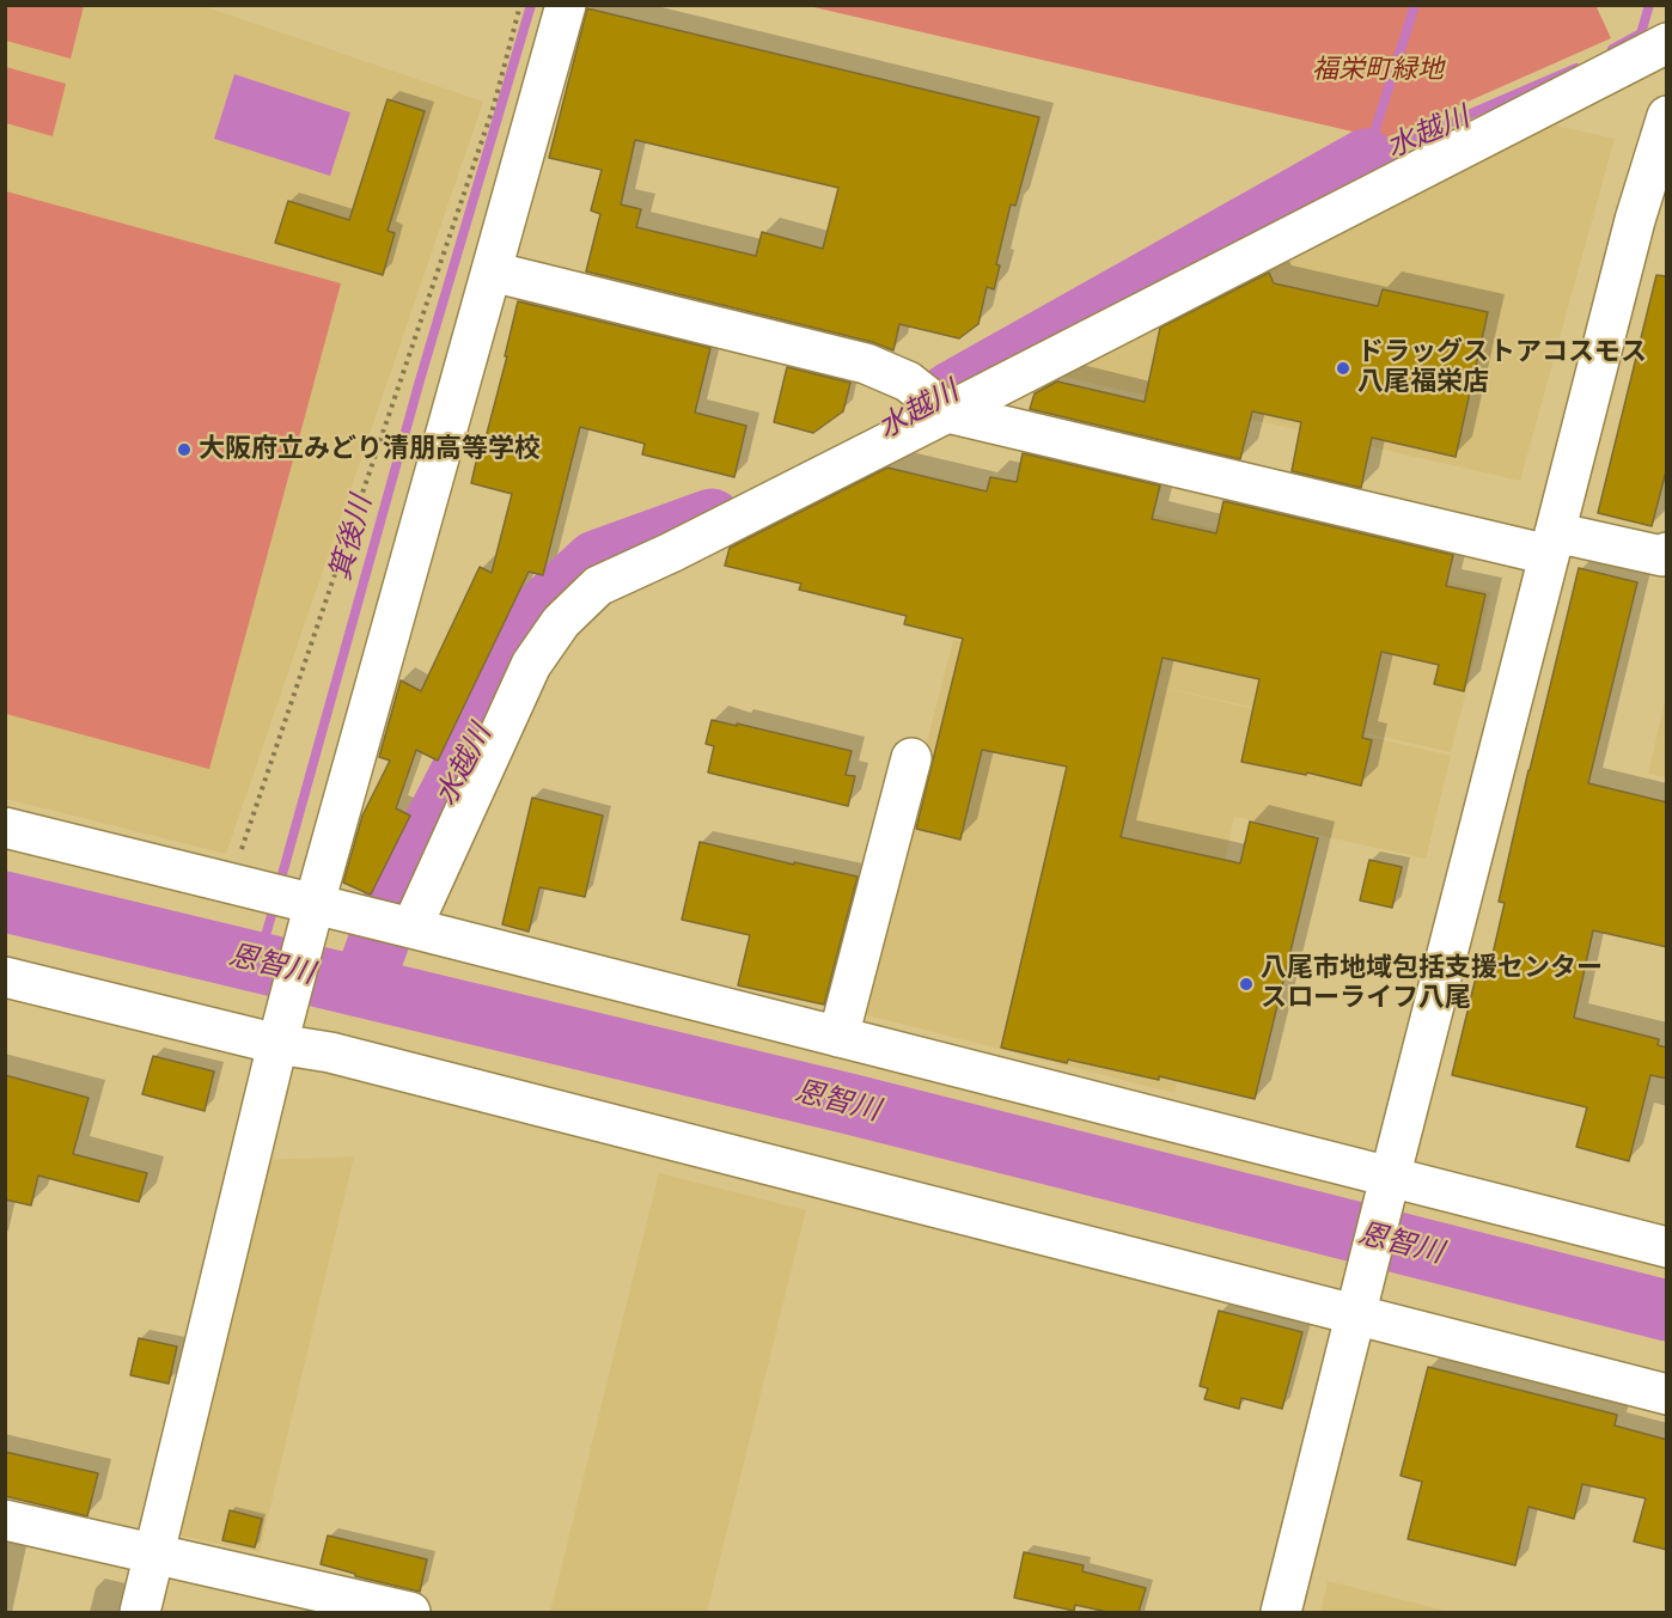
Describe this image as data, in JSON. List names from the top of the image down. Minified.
{"water":["水越川","箕後川","恩智川"],"parks":["福栄町緑地"],"places":["ドラッグストアコスモス 八尾福栄店","大阪府立みどり清朋高等学校","八尾市地域包括支援センター スローライフ八尾"]}
